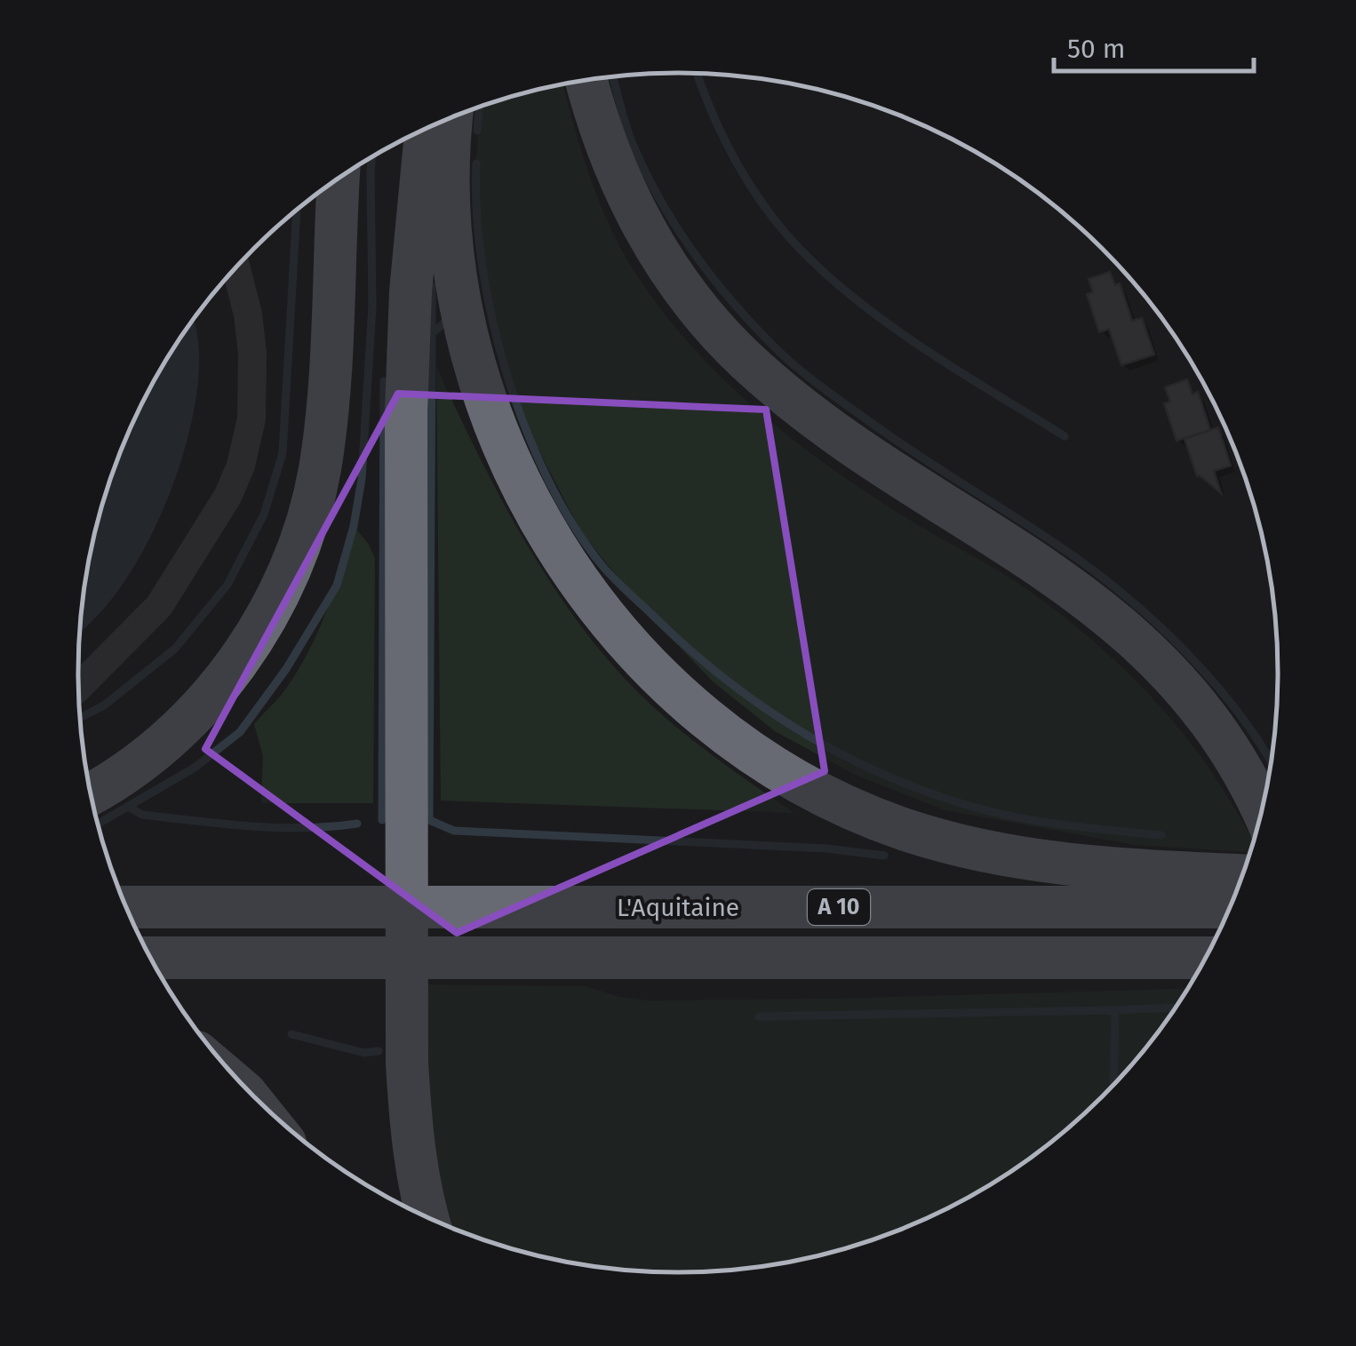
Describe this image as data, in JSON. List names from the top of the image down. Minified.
{"streets":{"highway":["L'Aquitaine","A 10"]},"scale_bar":"50 m"}
